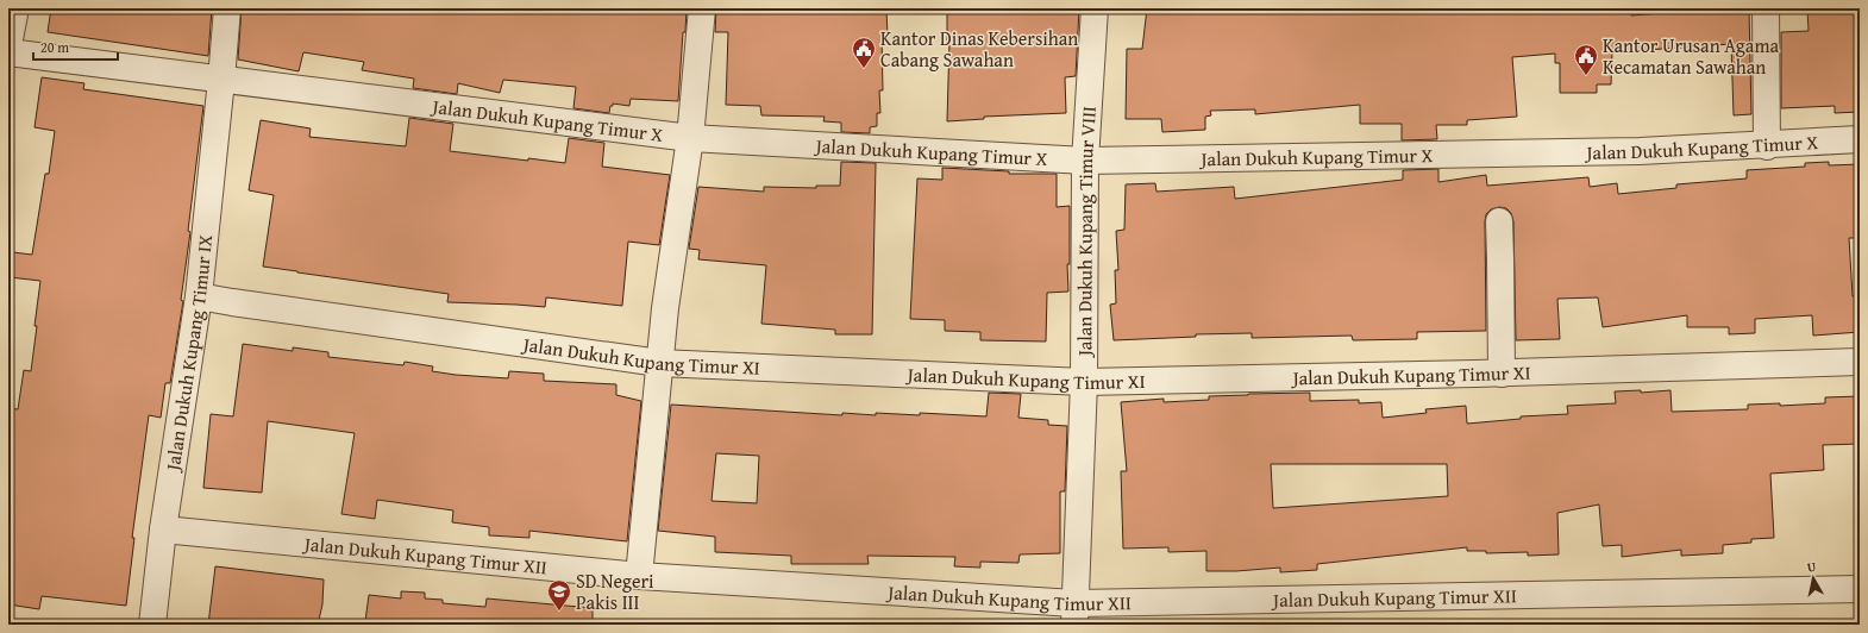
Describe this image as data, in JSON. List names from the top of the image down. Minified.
{"streets":{"street":["Jalan Dukuh Kupang Timur X","Jalan Dukuh Kupang Timur VIII","Jalan Dukuh Kupang Timur IX","Jalan Dukuh Kupang Timur XI","Jalan Dukuh Kupang Timur XII"]},"crossings":[["Jalan Dukuh Kupang Timur X","Jalan Dukuh Kupang Timur VIII"],["Jalan Dukuh Kupang Timur X","Jalan Dukuh Kupang Timur IX"],["Jalan Dukuh Kupang Timur VIII","Jalan Dukuh Kupang Timur XI"],["Jalan Dukuh Kupang Timur VIII","Jalan Dukuh Kupang Timur XII"],["Jalan Dukuh Kupang Timur IX","Jalan Dukuh Kupang Timur XI"],["Jalan Dukuh Kupang Timur IX","Jalan Dukuh Kupang Timur XII"]],"places":{"public building":["Kantor Dinas Kebersihan Cabang Sawahan","Kantor Urusan Agama Kecamatan Sawahan"],"school or university":["SD Negeri Pakis III"]},"scale_bar":"20 m","north":"top"}
